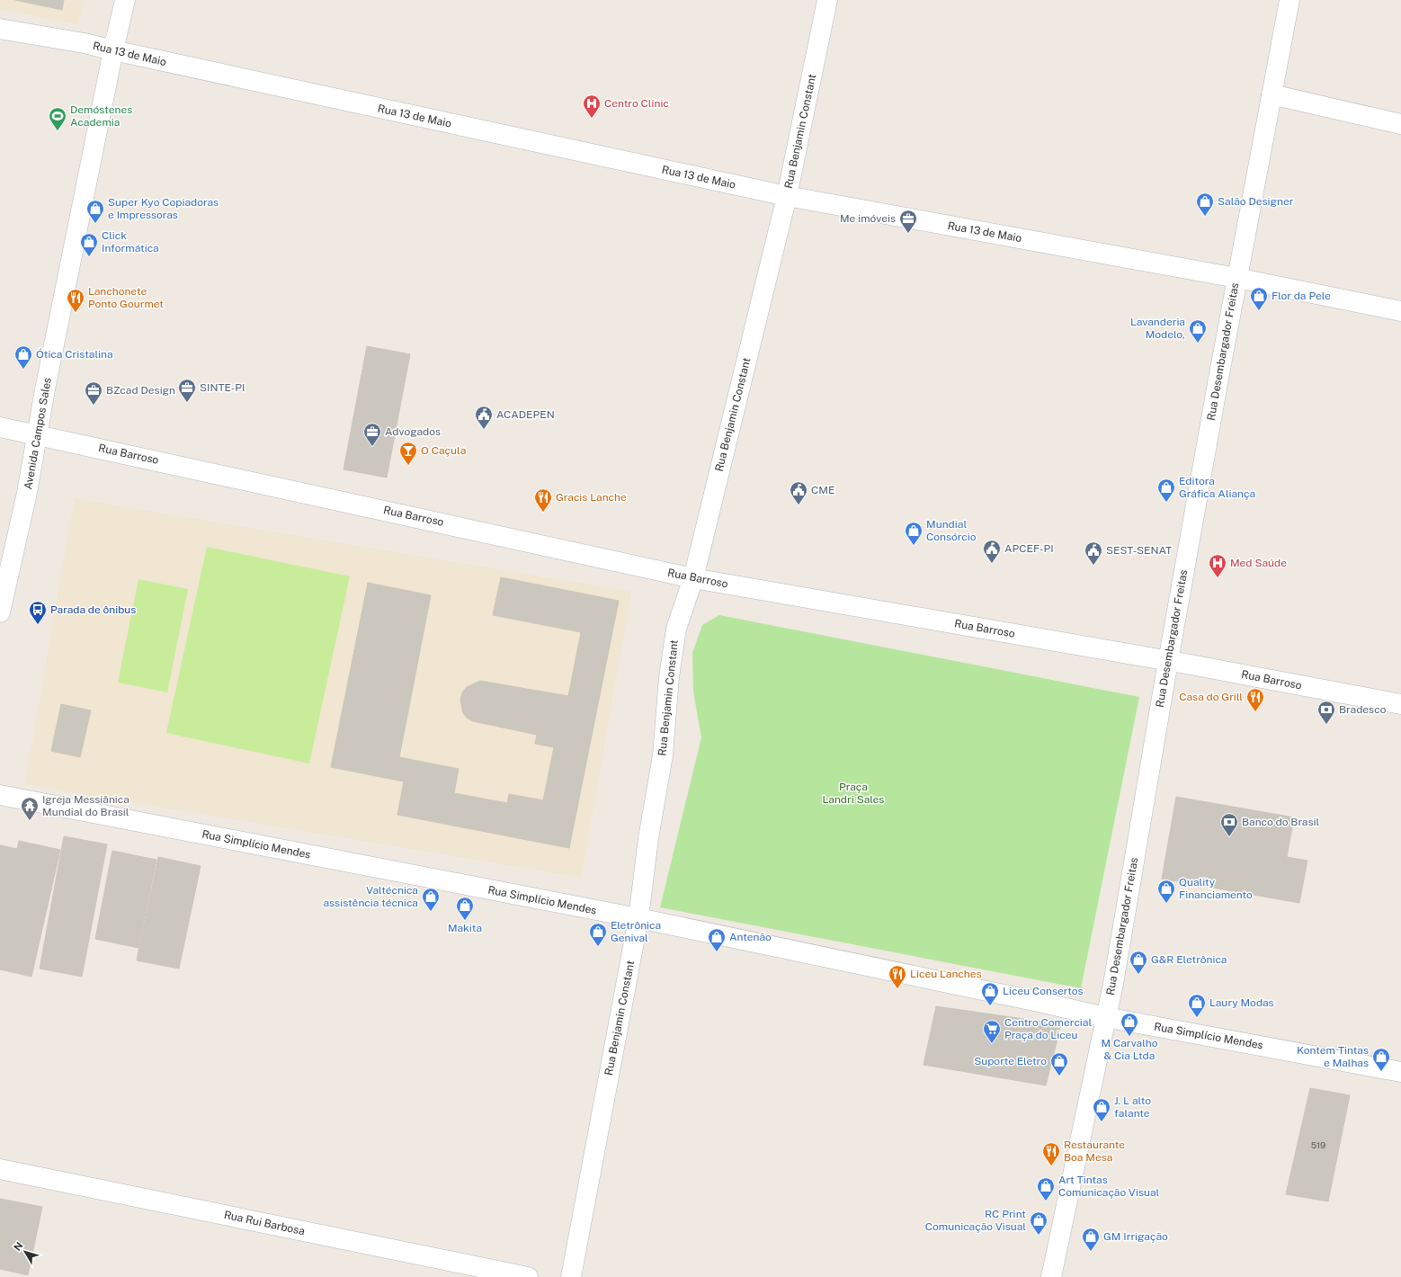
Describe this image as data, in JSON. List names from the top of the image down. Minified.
{"streets":{"street":["Rua 13 de Maio","Rua Benjamin Constant","Rua Desembargador Freitas","Avenida Campos Sales","Rua Barroso","Rua Simplício Mendes","Rua Rui Barbosa"]},"crossings":[["Rua 13 de Maio","Rua Benjamin Constant"],["Rua 13 de Maio","Rua Desembargador Freitas"],["Rua 13 de Maio","Avenida Campos Sales"],["Rua Benjamin Constant","Rua Barroso"],["Rua Benjamin Constant","Rua Simplício Mendes"],["Rua Desembargador Freitas","Rua Barroso"],["Rua Desembargador Freitas","Rua Simplício Mendes"],["Avenida Campos Sales","Rua Barroso"]],"parks":["Praça Landri Sales"],"places":{"hospital":["Centro Clinic","Med Saúde"],"sports":["Demóstenes Academia"],"shop":["Salão Designer","Super Kyo Copiadoras e Impressoras","Click Informática","Flor da Pele","Lavanderia Modelo,","Ótica Cristalina","Editora Gráfica Aliança","Mundial Consórcio","Quality Financiamento","Valtécnica assistência técnica","Makita","Eletrônica Genival","Antenão","G&R Eletrônica","Liceu Consertos","Laury Modas","M Carvalho & Cia Ltda","Kontem Tintas e Malhas","Suporte Eletro","J. L alto falante","Art Tintas Comunicação Visual","RC Print Comunicação Visual","GM Irrigação"],"office":["Me imóveis","SINTE-PI","BZcad Design","Advogados"],"restaurant":["Lanchonete Ponto Gourmet","Gracis Lanche","Casa do Grill","Liceu Lanches","Restaurante Boa Mesa"],"public building":["ACADEPEN","CME","APCEF-PI","SEST-SENAT"],"bar":["O Caçula"],"bus stop":["Parada de ônibus"],"bank":["Bradesco","Banco do Brasil"],"temple":["Igreja Messiânica Mundial do Brasil"],"supermarket":["Centro Comercial Praça do Liceu"]},"house_numbers":["519"],"north":"top left"}
